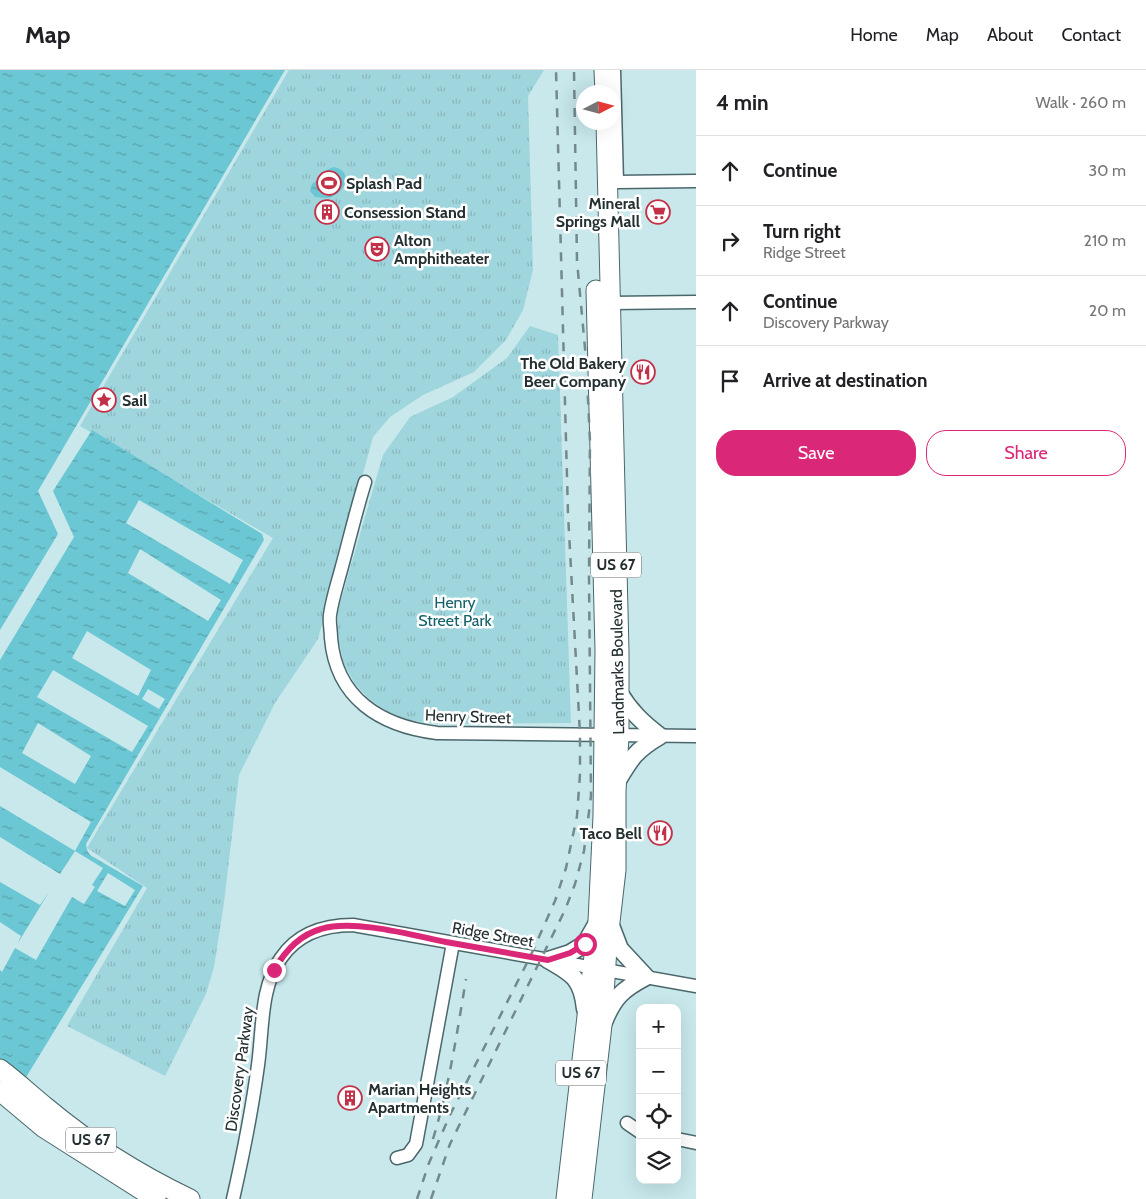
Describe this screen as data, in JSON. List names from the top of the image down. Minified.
{"streets":{"highway":["US 67","Landmarks Boulevard"],"street":["Henry Street","Ridge Street","Discovery Parkway"]},"crossings":[["Landmarks Boulevard","Henry Street"],["Landmarks Boulevard","Ridge Street"],["Ridge Street","Discovery Parkway"]],"parks":["Henry Street Park"],"places":{"sports":["Splash Pad"],"building":["Consession Stand","Marian Heights Apartments"],"supermarket":["Mineral Springs Mall"],"theatre":["Alton Amphitheater"],"restaurant":["The Old Bakery Beer Company","Taco Bell"],"place":["Sail"]},"north":"right","page":{"header":"Map","nav":["Home","Map","About","Contact"],"heading":["4 min","Walk · 260 m"],"list":[["Continue","30 m"],["Turn right","Ridge Street","210 m"],["Continue","Discovery Parkway","20 m"],"Arrive at destination"],"buttons":["Save","Share"],"map_buttons":["+","−"]}}
